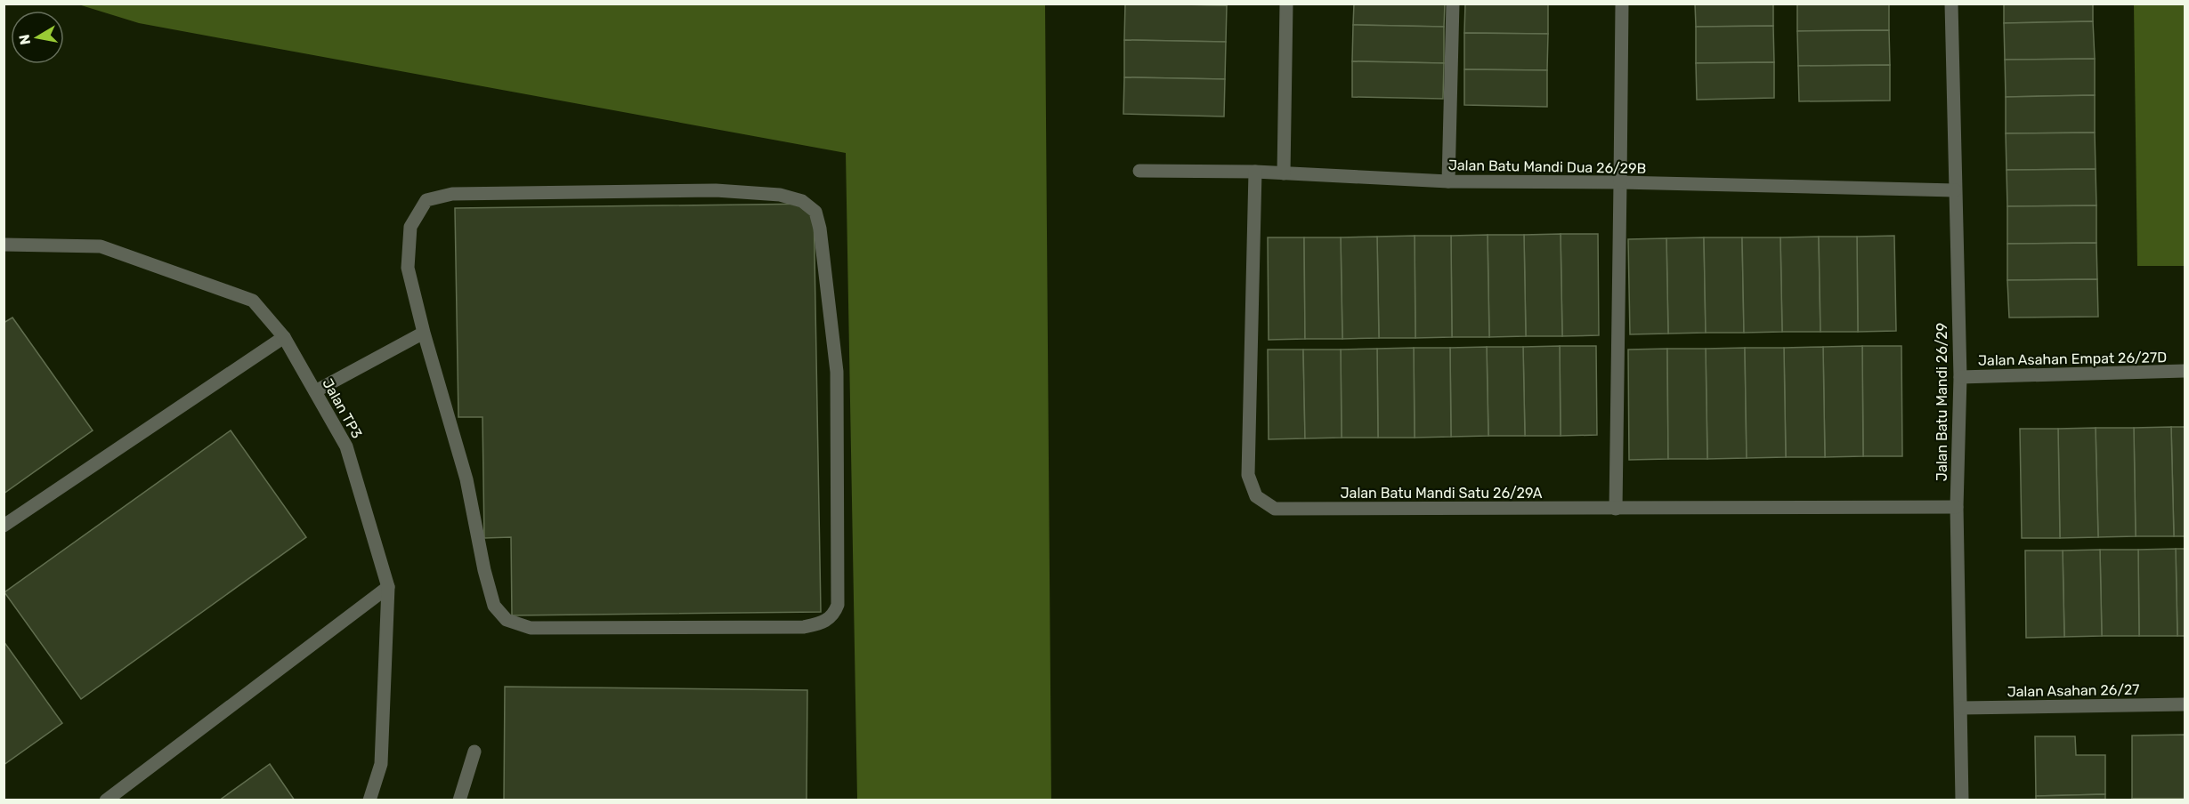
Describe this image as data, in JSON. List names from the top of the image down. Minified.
{"streets":{"street":["Jalan Batu Mandi Dua 26/29B","Jalan Asahan Empat 26/27D","Jalan Batu Mandi 26/29","Jalan TP3","Jalan Batu Mandi Satu 26/29A","Jalan Asahan 26/27"]},"crossings":[["Jalan Batu Mandi Dua 26/29B","Jalan Batu Mandi 26/29"],["Jalan Batu Mandi Dua 26/29B","Jalan Batu Mandi Satu 26/29A"],["Jalan Asahan Empat 26/27D","Jalan Batu Mandi 26/29"],["Jalan Batu Mandi 26/29","Jalan Batu Mandi Satu 26/29A"],["Jalan Batu Mandi 26/29","Jalan Asahan 26/27"]],"north":"left"}
